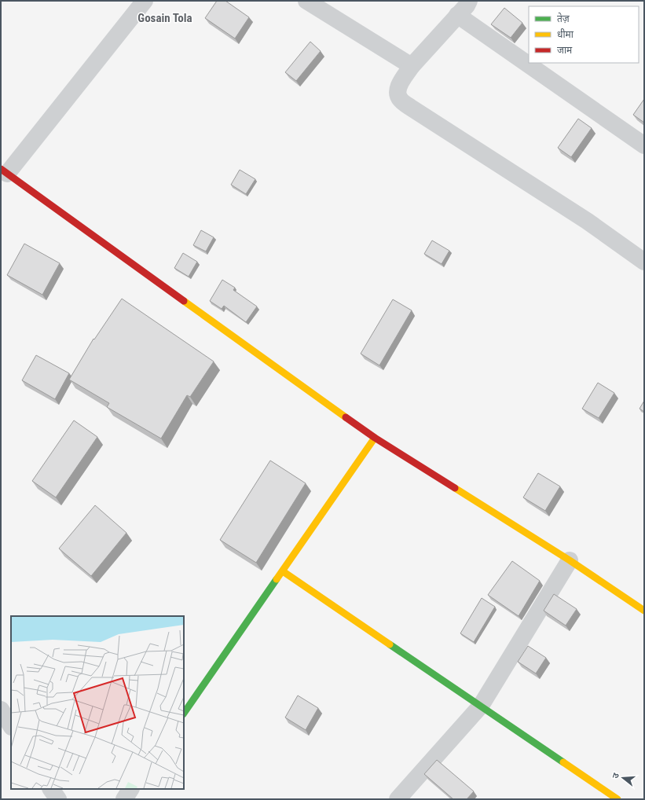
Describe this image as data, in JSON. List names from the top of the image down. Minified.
{"districts":["Gosain Tola"],"legend":["तेज़","धीमा","जाम"],"north":"left"}
